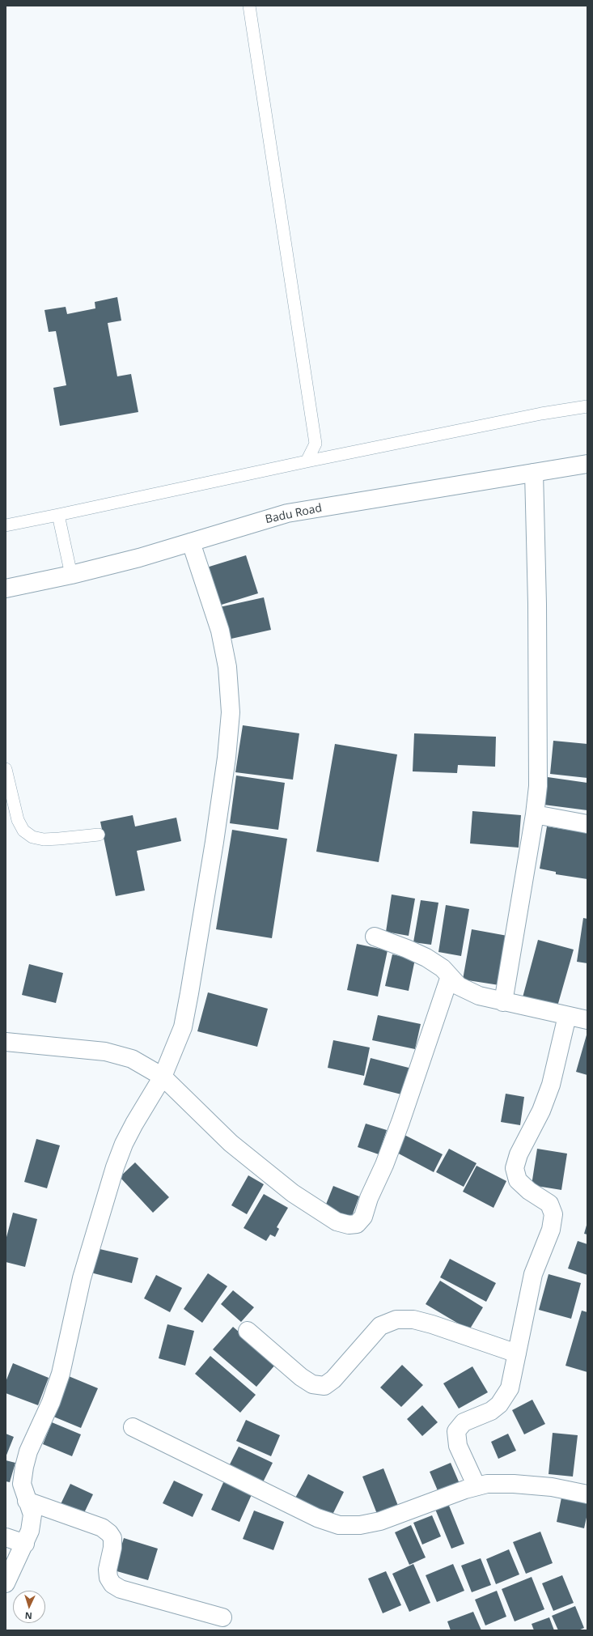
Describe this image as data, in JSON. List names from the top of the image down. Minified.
{"streets":{"street":["Badu Road"]},"north":"bottom"}
